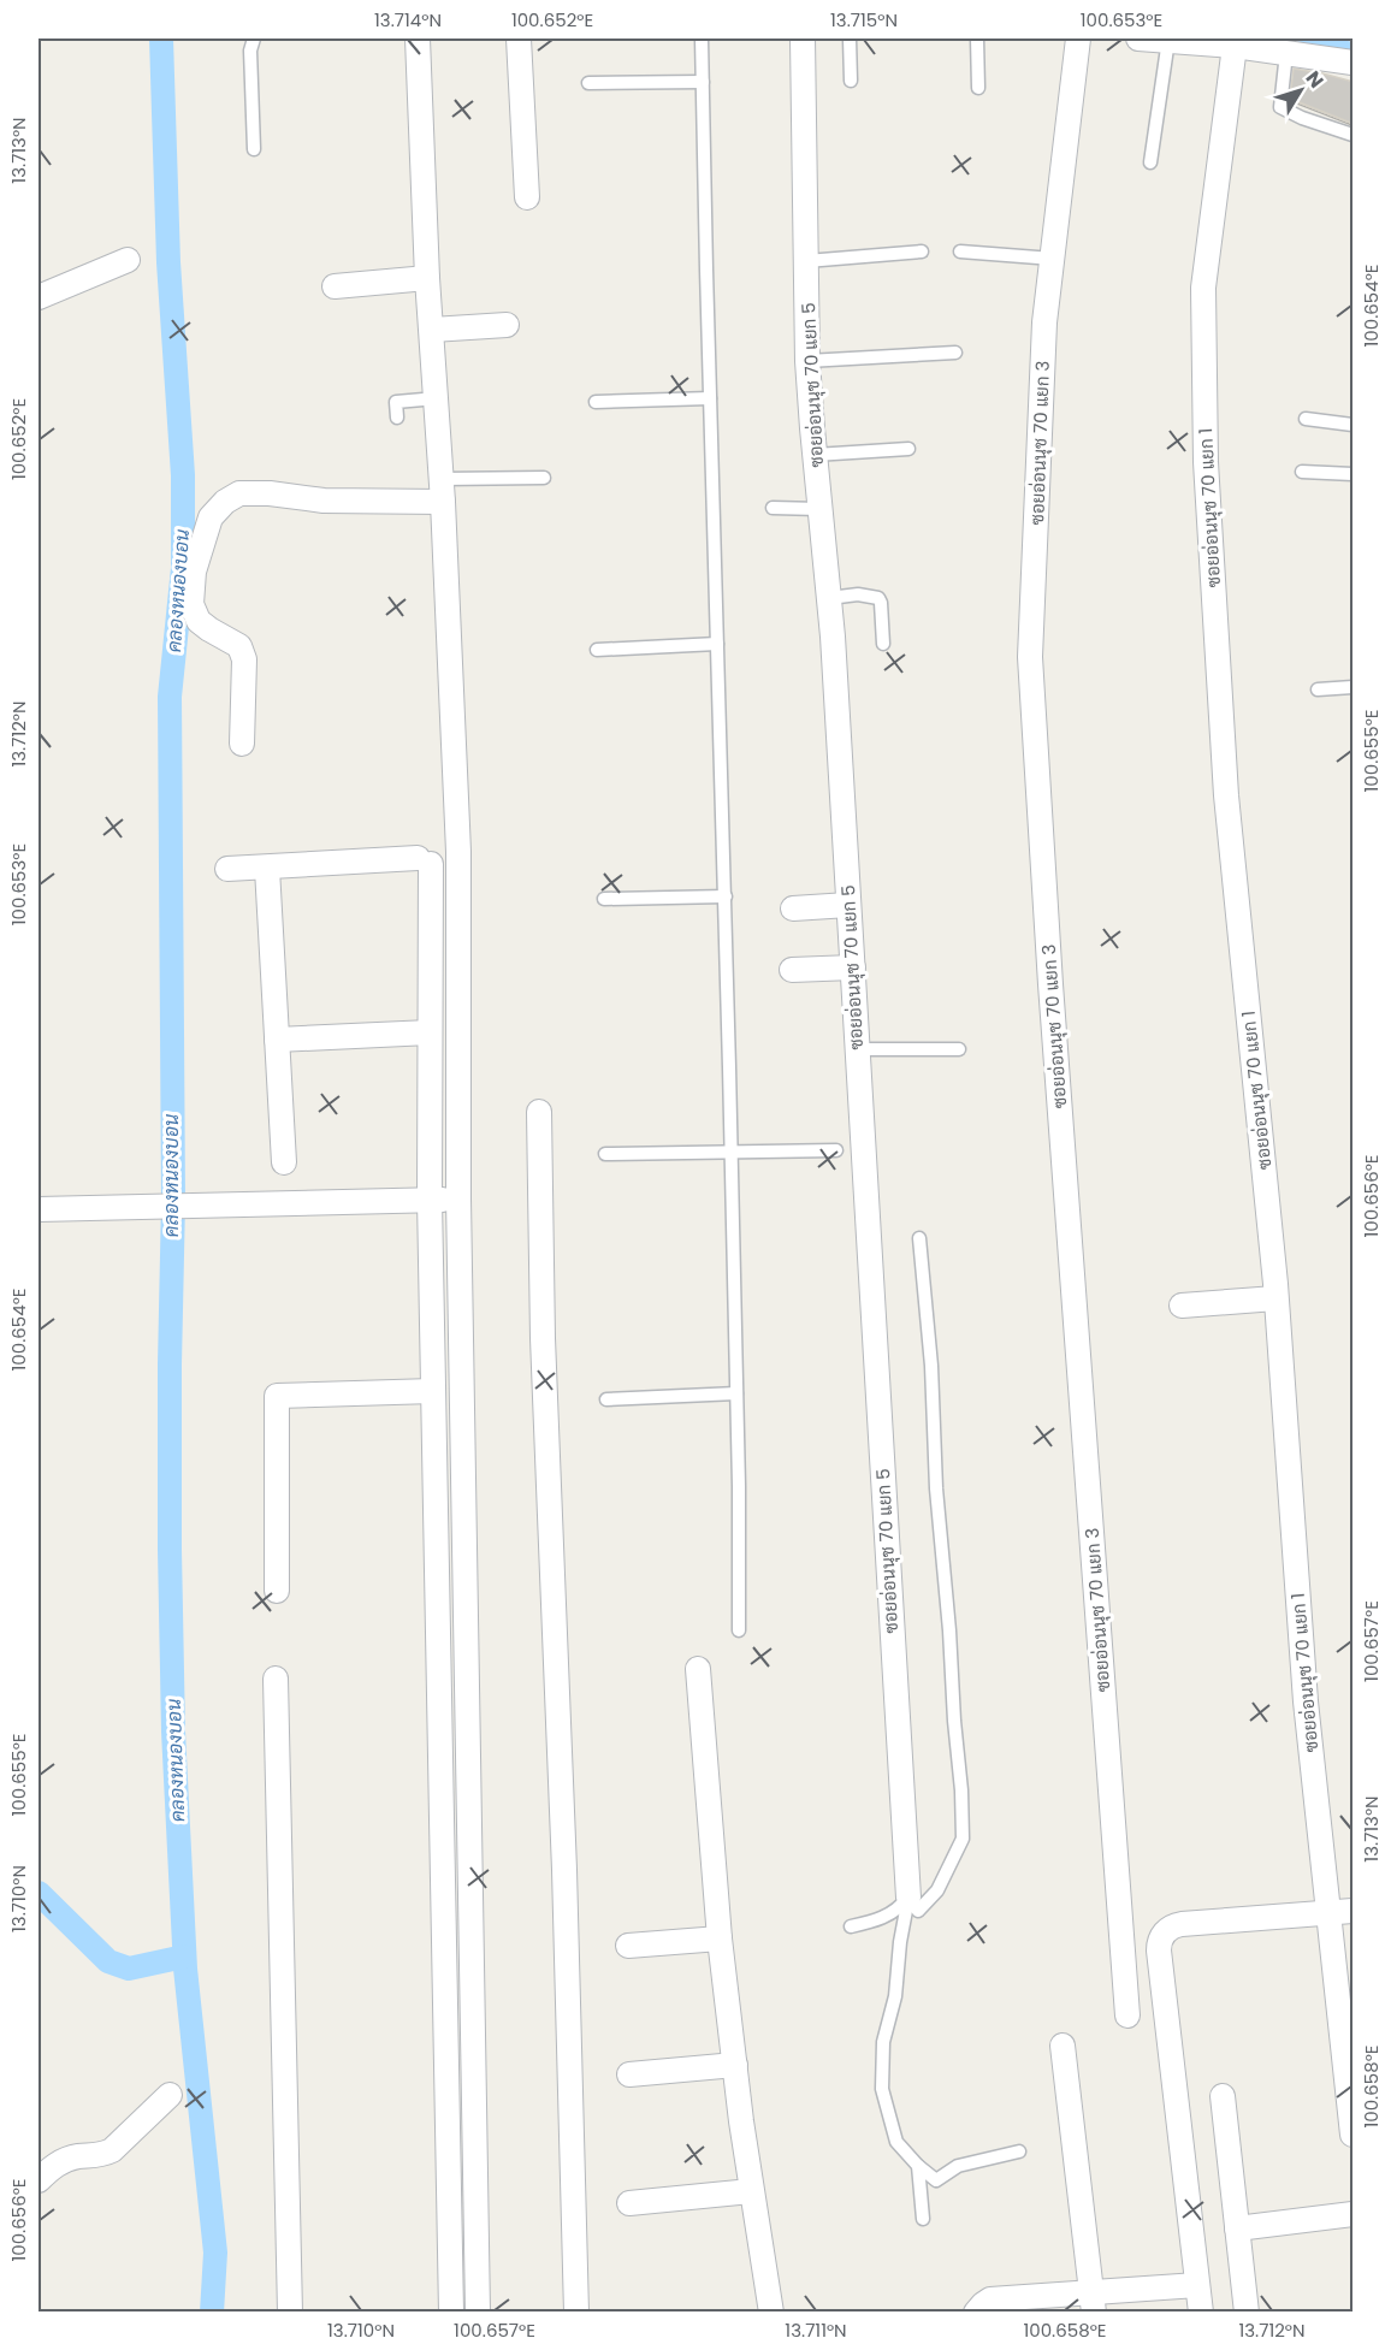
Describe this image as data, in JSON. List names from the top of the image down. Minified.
{"streets":{"street":["ซอยอ่อนนุช 70 แยก 5","ซอยอ่อนนุช 70 แยก 3","ซอยอ่อนนุช 70 แยก 1"]},"water":["คลองหนองบอน"],"north":"top right","coordinates":["13.714°N","100.652°E","13.715°N","100.653°E","13.713°N","100.654°E","13.712°N","100.655°E","100.656°E","100.657°E","13.710°N","100.658°E","13.711°N"]}
